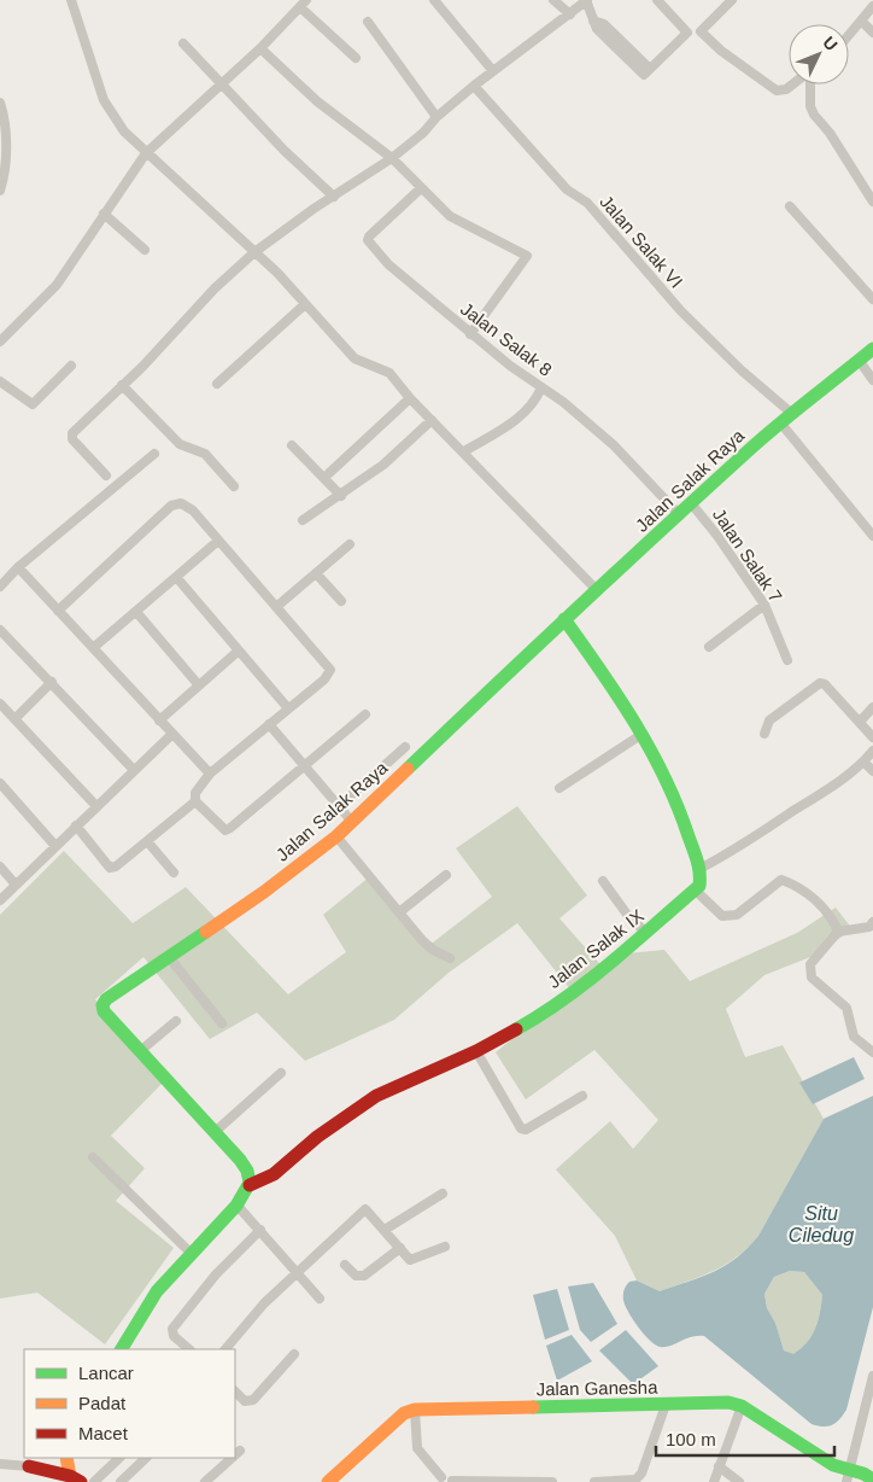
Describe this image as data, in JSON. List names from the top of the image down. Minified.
{"streets":{"street":["Jalan Salak VI","Jalan Salak 8","Jalan Salak Raya","Jalan Salak 7","Jalan Salak IX","Jalan Ganesha"]},"crossings":[["Jalan Salak VI","Jalan Salak Raya"],["Jalan Salak 8","Jalan Salak Raya"],["Jalan Salak Raya","Jalan Salak 7"],["Jalan Salak Raya","Jalan Salak IX"]],"water":["Situ Ciledug"],"legend":["Lancar","Padat","Macet"],"scale_bar":"100 m","north":"top right"}
